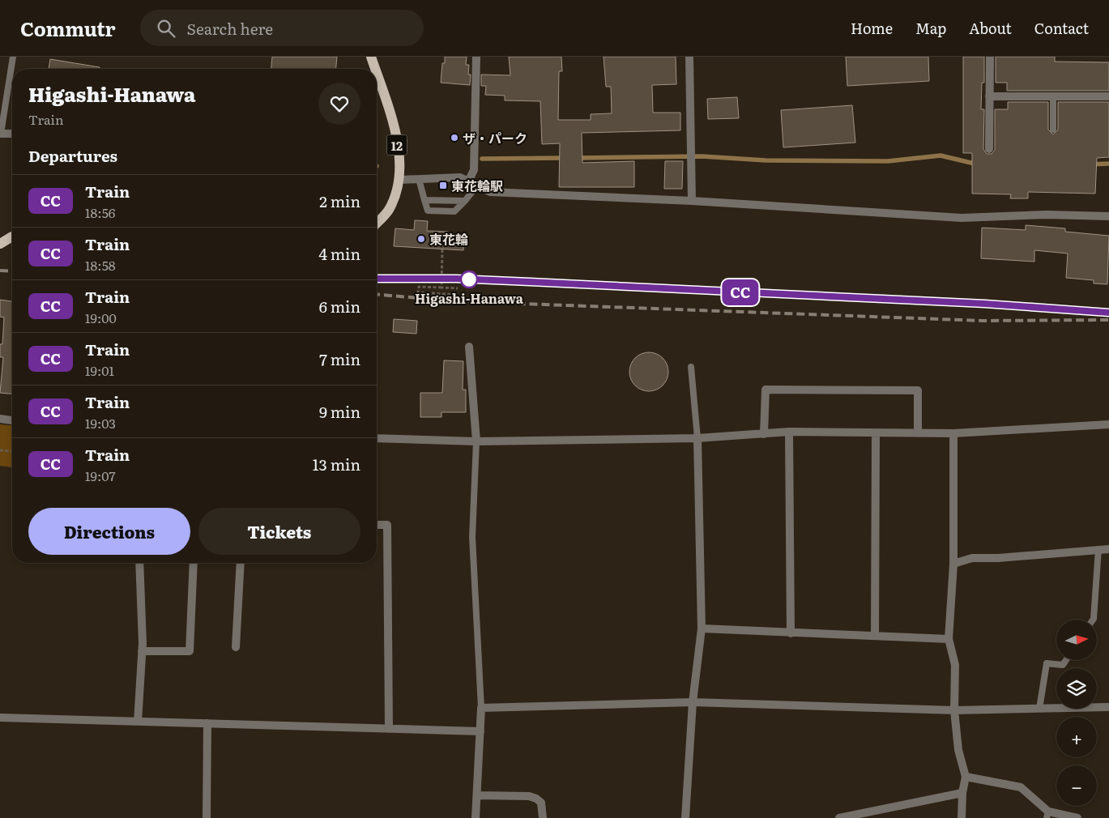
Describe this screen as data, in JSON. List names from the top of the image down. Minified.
{"streets":{"main road":["12"]},"places":{"other":["ザ・パーク","東花輪","Higashi-Hanawa"],"transit":["東花輪駅"]},"north":"right","page":{"header":"Commutr","search":"Search here","nav":["Home","Map","About","Contact"],"on_map":"CC","heading":[["Higashi-Hanawa","Train"],"Departures"],"list":[{"mark":"CC","name":"Train","note":"18:56","value":"2 min"},{"mark":"CC","name":"Train","note":"18:58","value":"4 min"},{"mark":"CC","name":"Train","note":"19:00","value":"6 min"},{"mark":"CC","name":"Train","note":"19:01","value":"7 min"},{"mark":"CC","name":"Train","note":"19:03","value":"9 min"},{"mark":"CC","name":"Train","note":"19:07","value":"13 min"}],"buttons":["Directions","Tickets"],"map_buttons":["+","−"]}}
